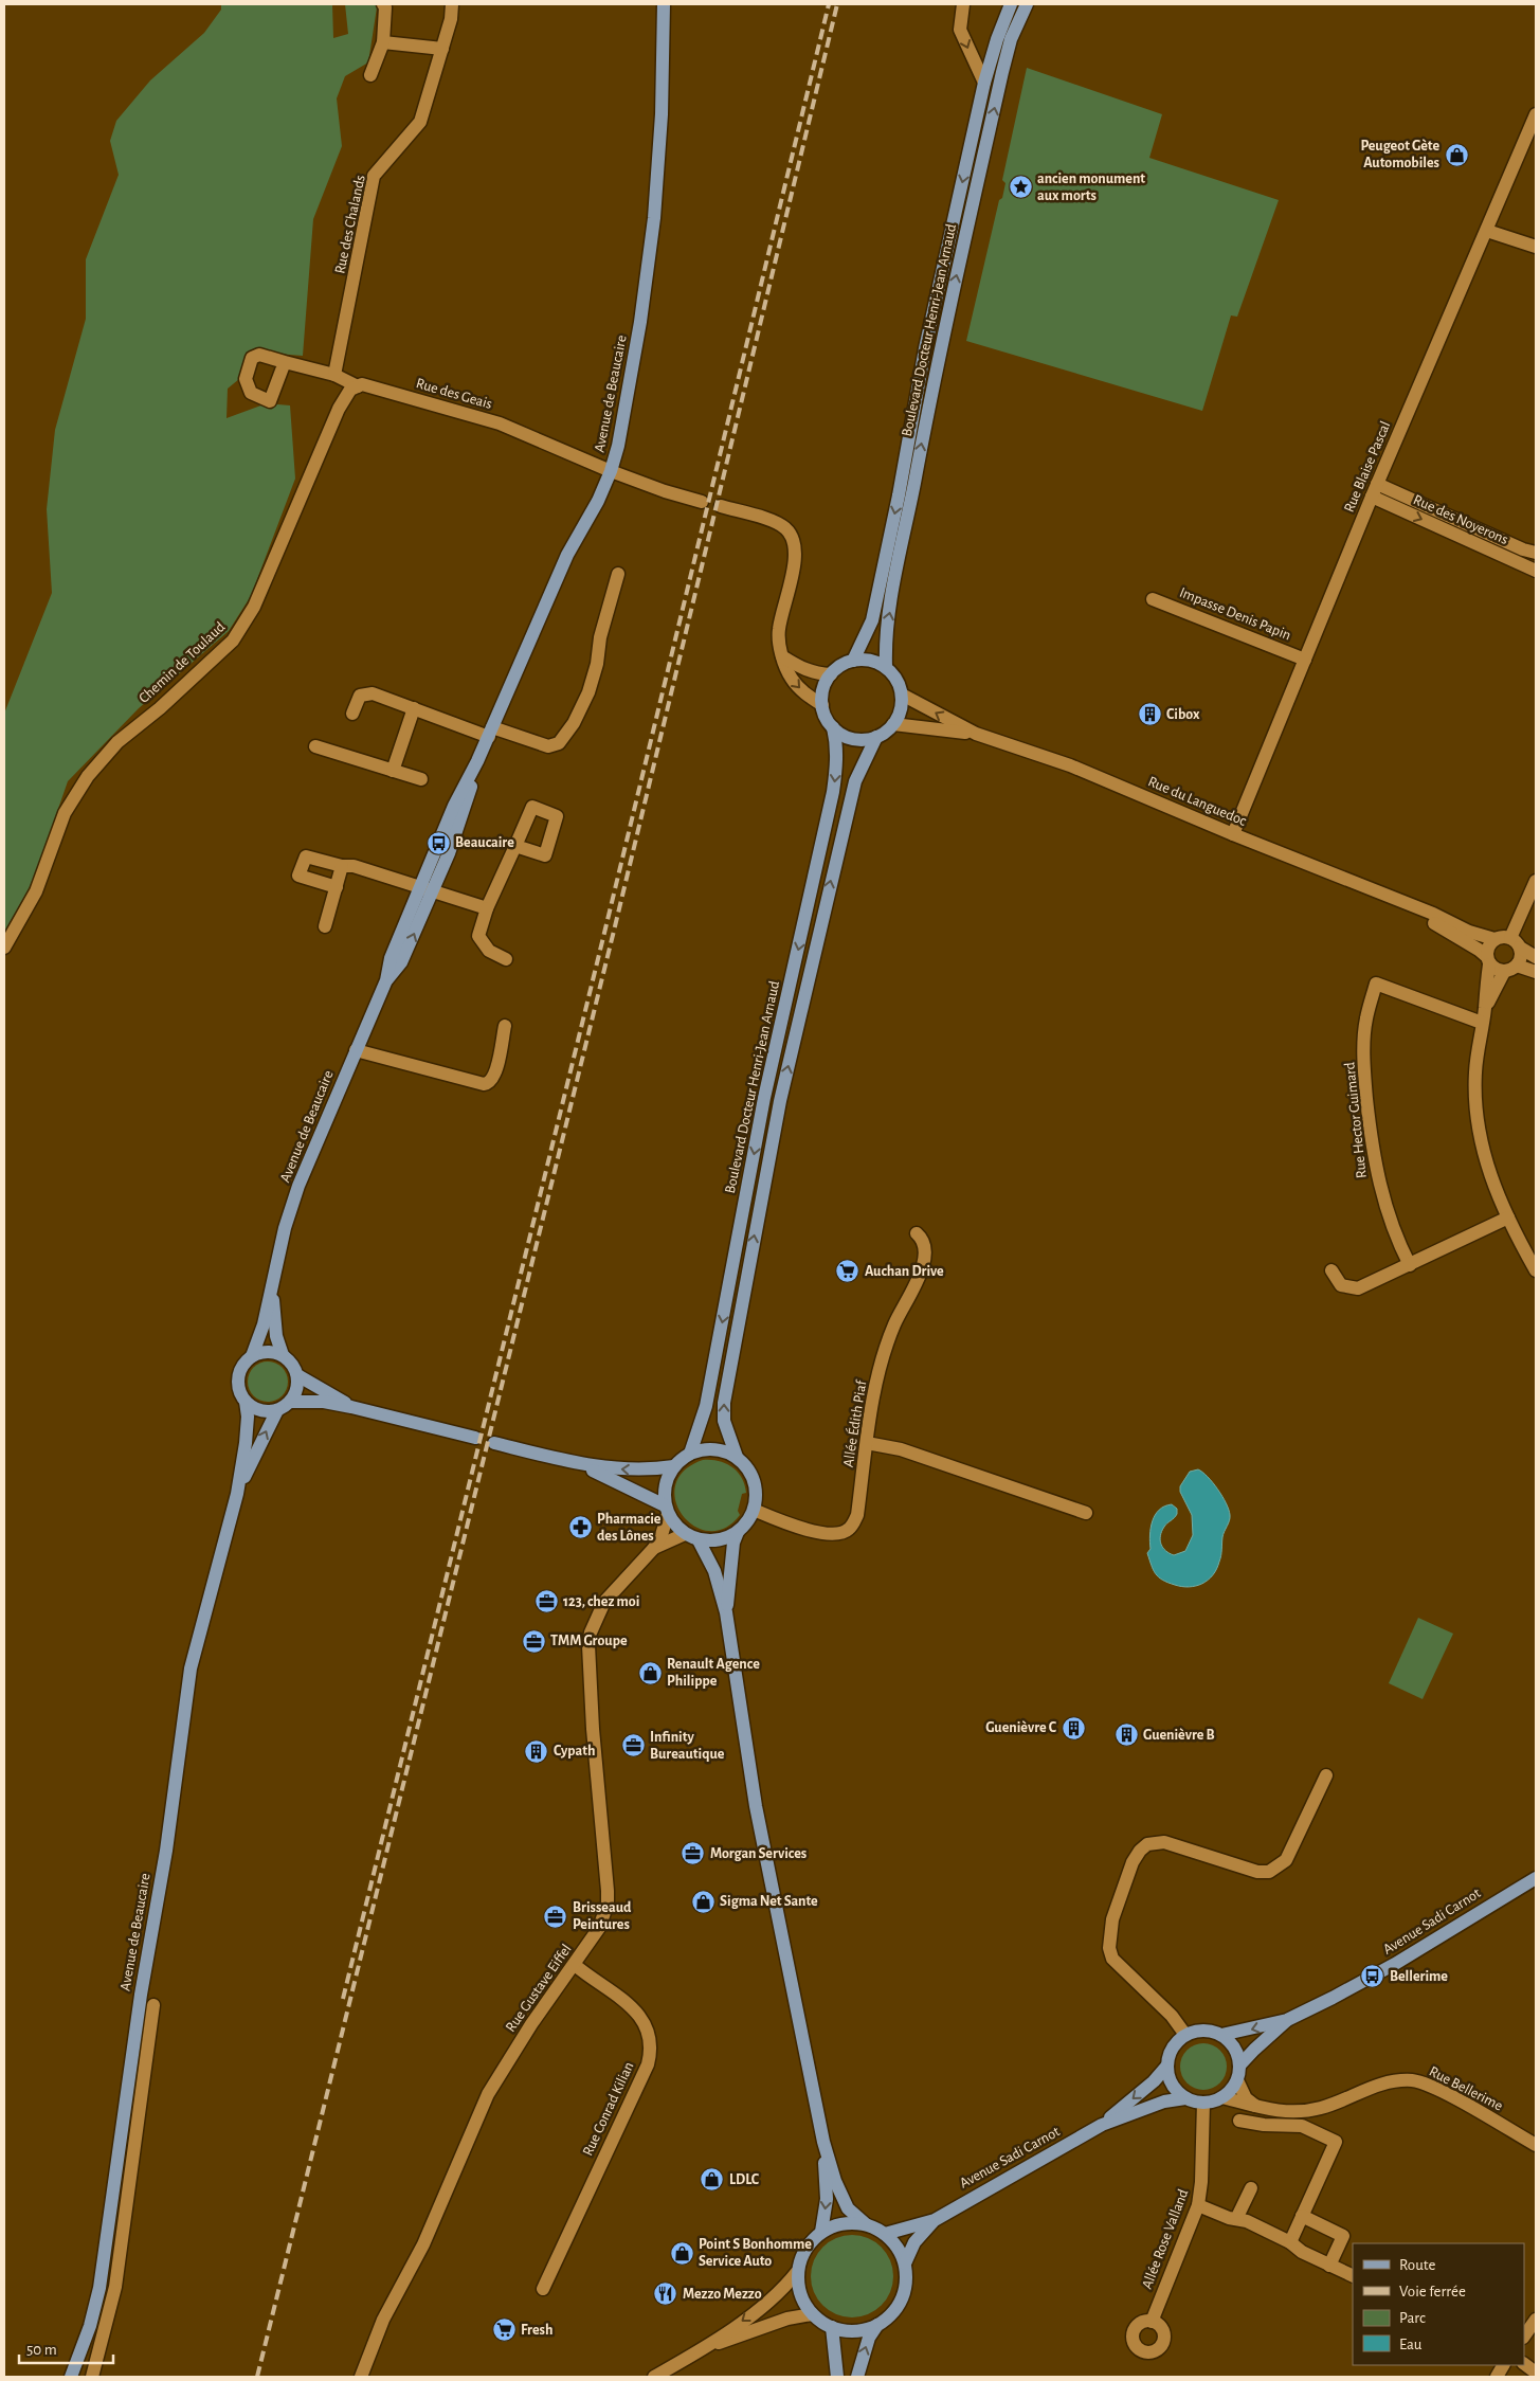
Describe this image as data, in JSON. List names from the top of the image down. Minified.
{"streets":{"main road":["Boulevard Docteur Henri-Jean Arnaud","Avenue de Beaucaire","Avenue Sadi Carnot"],"street":["Rue des Chalands","Rue des Geais","Rue Blaise Pascal","Rue des Noyerons","Impasse Denis Papin","Chemin de Toulaud","Rue du Languedoc","Rue Hector Guimard","Allée Édith Piaf","Rue Gustave Eiffel","Rue Bellerime","Rue Conrad Kilian","Allée Rose Valland"]},"crossings":[["Rue des Chalands","Rue des Geais"],["Boulevard Docteur Henri-Jean Arnaud","Rue du Languedoc"],["Boulevard Docteur Henri-Jean Arnaud","Allée Édith Piaf"],["Boulevard Docteur Henri-Jean Arnaud","Rue Gustave Eiffel"],["Rue des Geais","Avenue de Beaucaire"],["Rue des Geais","Chemin de Toulaud"],["Rue Blaise Pascal","Rue des Noyerons"],["Rue Blaise Pascal","Impasse Denis Papin"],["Rue Blaise Pascal","Rue du Languedoc"],["Allée Édith Piaf","Rue Gustave Eiffel"],["Avenue Sadi Carnot","Rue Bellerime"],["Avenue Sadi Carnot","Allée Rose Valland"],["Rue Gustave Eiffel","Rue Conrad Kilian"],["Rue Bellerime","Allée Rose Valland"]],"places":{"shop":["Peugeot Gète Automobiles","Renault Agence Philippe","Sigma Net Sante","LDLC","Point S Bonhomme Service Auto"],"place":["ancien monument aux morts"],"building":["Cibox","Guenièvre C","Guenièvre B","Cypath"],"bus stop":["Beaucaire","Bellerime"],"supermarket":["Auchan Drive","Fresh"],"pharmacy":["Pharmacie des Lônes"],"office":["123, chez moi","TMM Groupe","Infinity Bureautique","Morgan Services","Brisseaud Peintures"],"restaurant":["Mezzo Mezzo"]},"legend":["Route","Voie ferrée","Parc","Eau"],"scale_bar":"50 m"}
